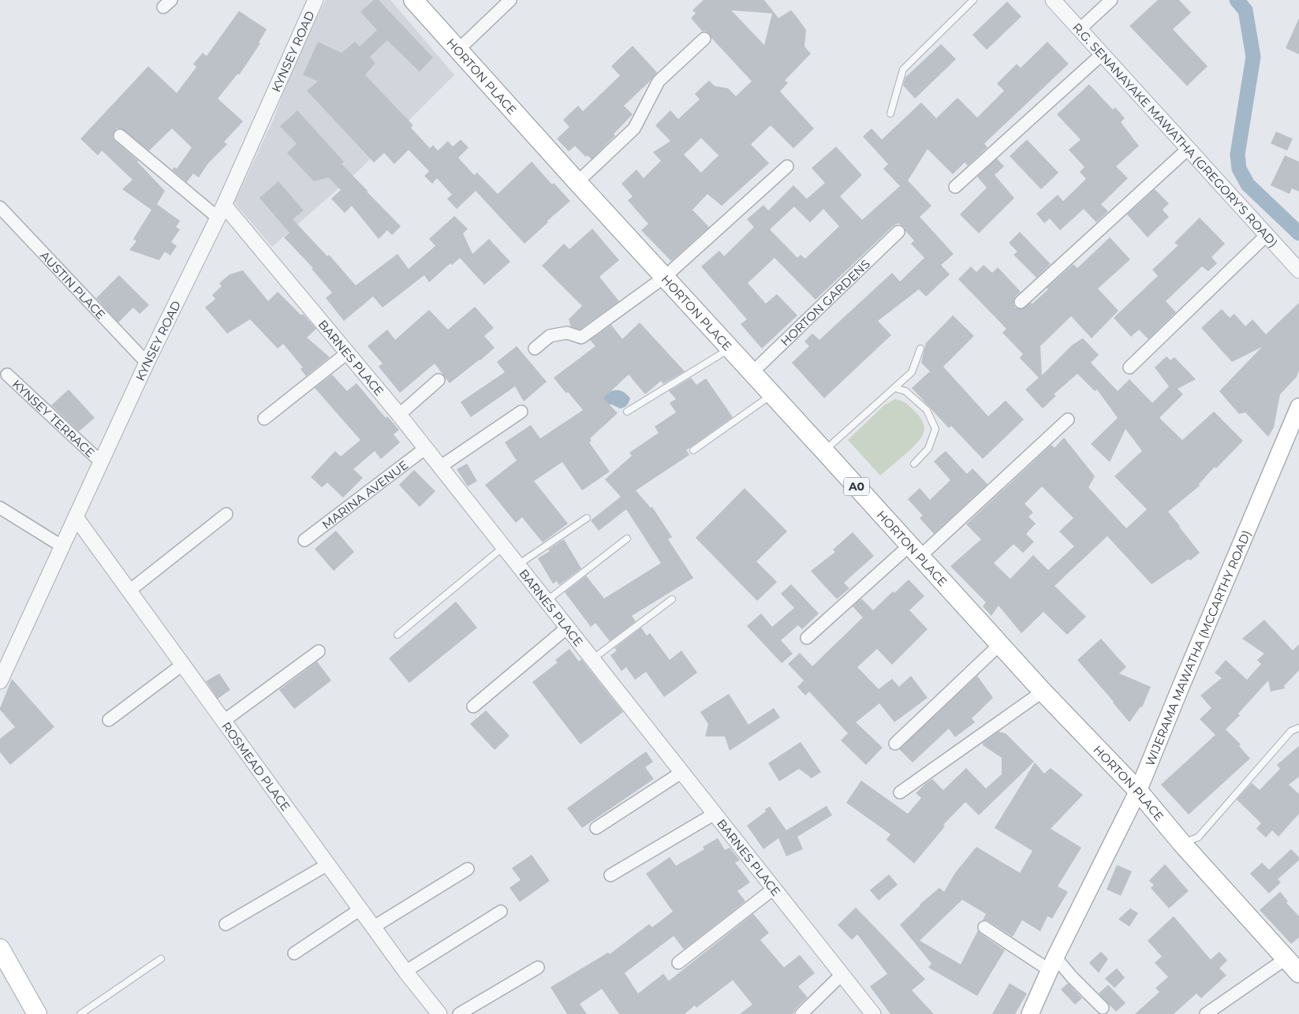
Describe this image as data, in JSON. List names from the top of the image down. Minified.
{"streets":{"main road":["HORTON PLACE","A0","WIJERAMA MAWATHA (MCCARTHY ROAD)"],"street":["KYNSEY ROAD","R.G. SENANAYAKE MAWATHA (GREGORY'S ROAD)","AUSTIN PLACE","HORTON GARDENS","BARNES PLACE","KYNSEY TERRACE","MARINA AVENUE","ROSMEAD PLACE"]},"crossings":[["KYNSEY ROAD","AUSTIN PLACE"],["KYNSEY ROAD","BARNES PLACE"],["KYNSEY ROAD","KYNSEY TERRACE"],["KYNSEY ROAD","ROSMEAD PLACE"],["HORTON PLACE","HORTON GARDENS"],["HORTON PLACE","WIJERAMA MAWATHA (MCCARTHY ROAD)"],["BARNES PLACE","MARINA AVENUE"]]}
